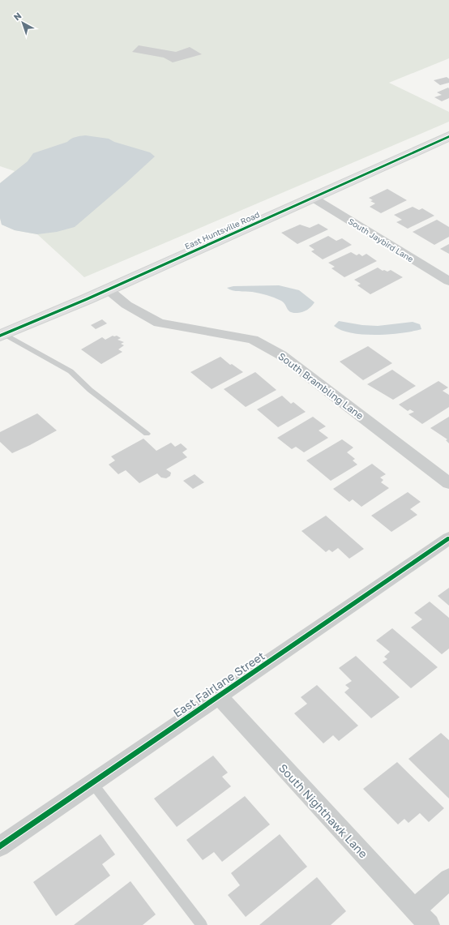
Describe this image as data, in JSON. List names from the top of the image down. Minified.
{"streets":{"main road":["East Huntsville Road"],"street":["South Jaybird Lane","South Brambling Lane","East Fairlane Street","South Nighthawk Lane"]},"crossings":[["East Huntsville Road","South Jaybird Lane"],["East Huntsville Road","South Brambling Lane"],["East Fairlane Street","South Nighthawk Lane"]],"north":"top left"}
